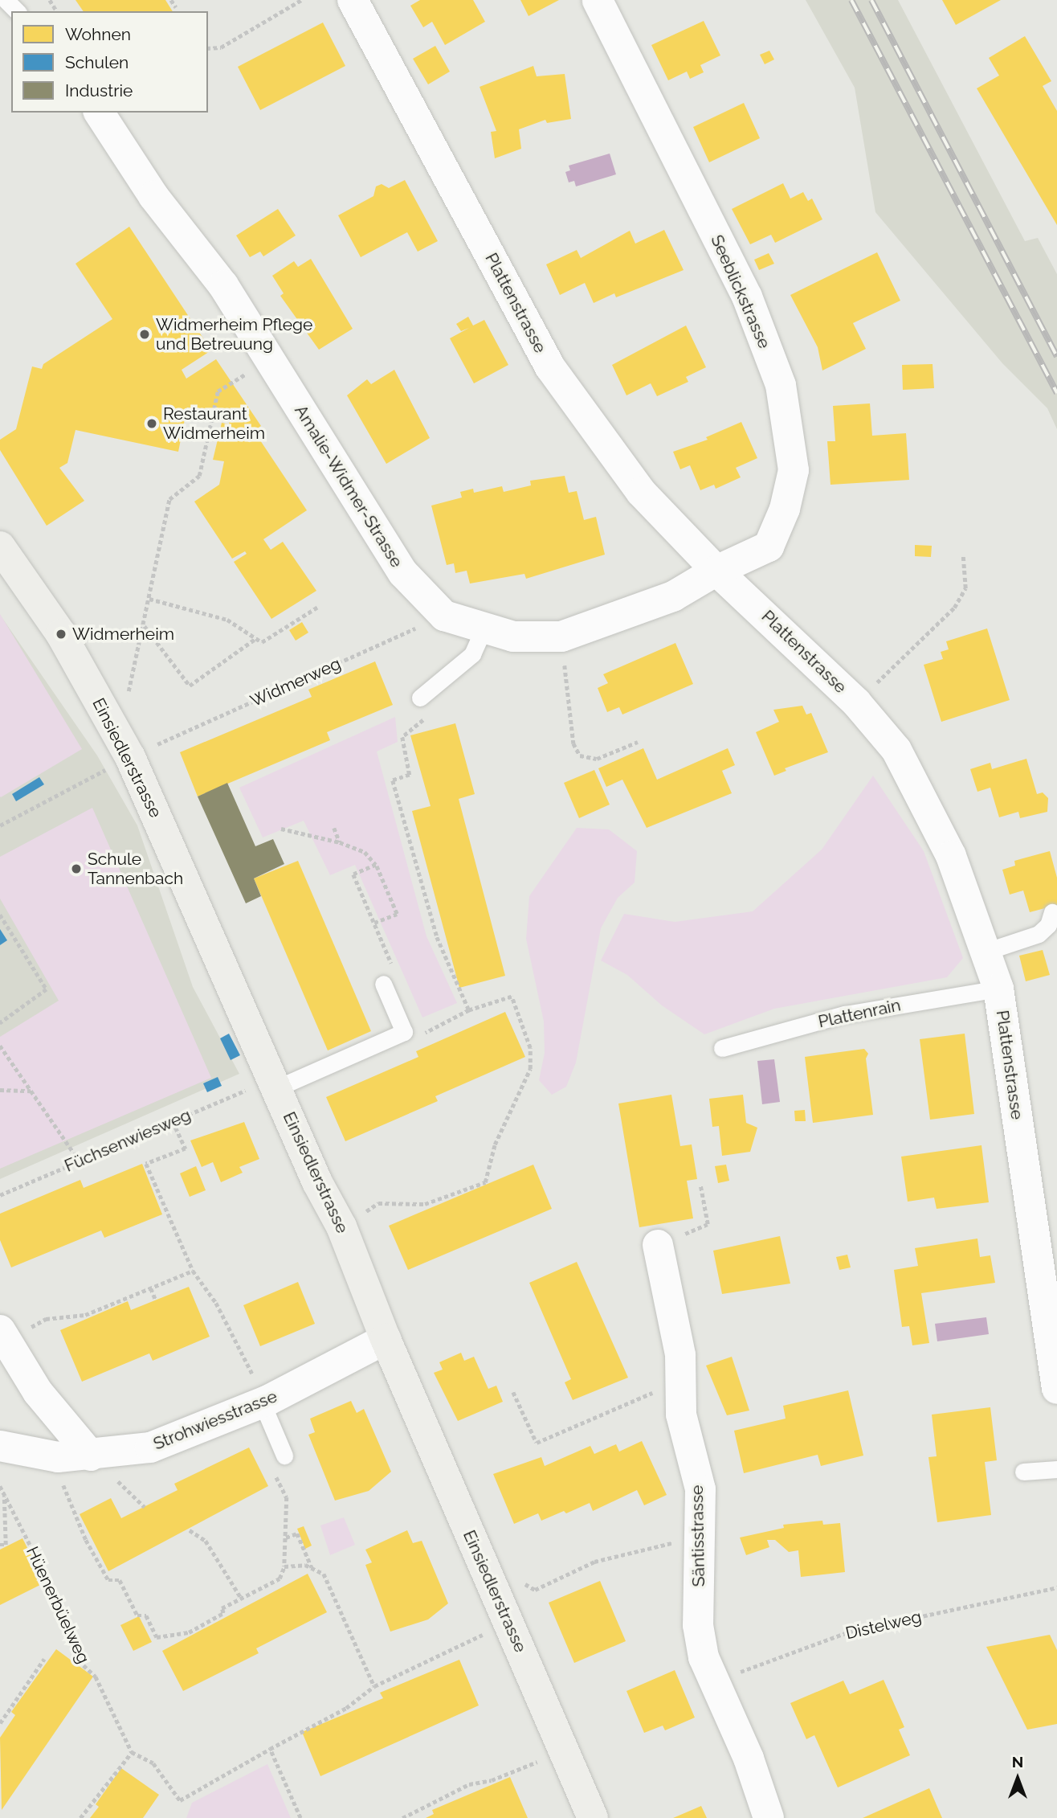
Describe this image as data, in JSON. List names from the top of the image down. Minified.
{"streets":{"main road":["Einsiedlerstrasse"],"street":["Seeblickstrasse","Plattenstrasse","Amalie-Widmer-Strasse","Strohwiesstrasse","Säntisstrasse"],"lane":["Plattenrain"],"path":["Widmerweg","Füchsenwiesweg","Hüenerbüelweg","Distelweg"]},"crossings":[["Seeblickstrasse","Plattenstrasse"],["Seeblickstrasse","Amalie-Widmer-Strasse"],["Plattenstrasse","Amalie-Widmer-Strasse"],["Plattenstrasse","Plattenrain"],["Amalie-Widmer-Strasse","Widmerweg"],["Einsiedlerstrasse","Füchsenwiesweg"],["Einsiedlerstrasse","Strohwiesstrasse"],["Säntisstrasse","Distelweg"]],"places":["Widmerheim Pflege und Betreuung","Restaurant Widmerheim","Widmerheim","Schule Tannenbach"],"legend":["Wohnen","Schulen","Industrie"],"north":"top"}
